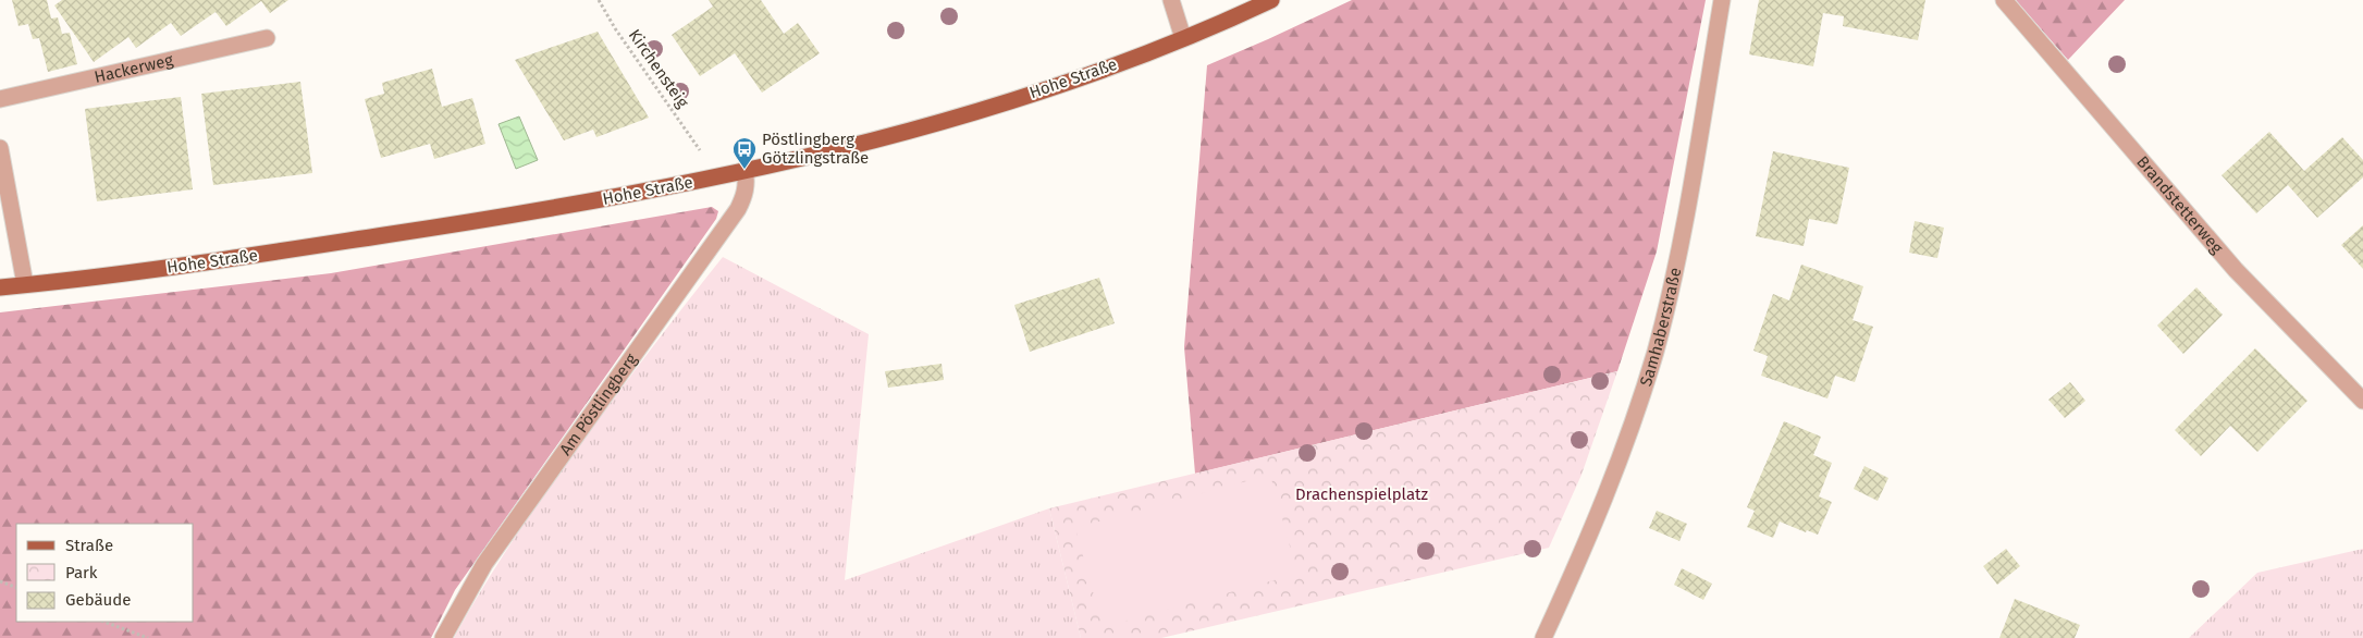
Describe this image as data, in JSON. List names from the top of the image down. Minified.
{"streets":{"main road":["Hohe Straße"],"street":["Hackerweg","Brandstetterweg","Samhaberstraße","Am Pöstlingberg"],"path":["Kirchensteig"]},"crossings":[["Hohe Straße","Am Pöstlingberg"]],"parks":["Drachenspielplatz"],"places":{"bus stop":["Pöstlingberg Götzlingstraße"]},"legend":["Straße","Park","Gebäude"]}
